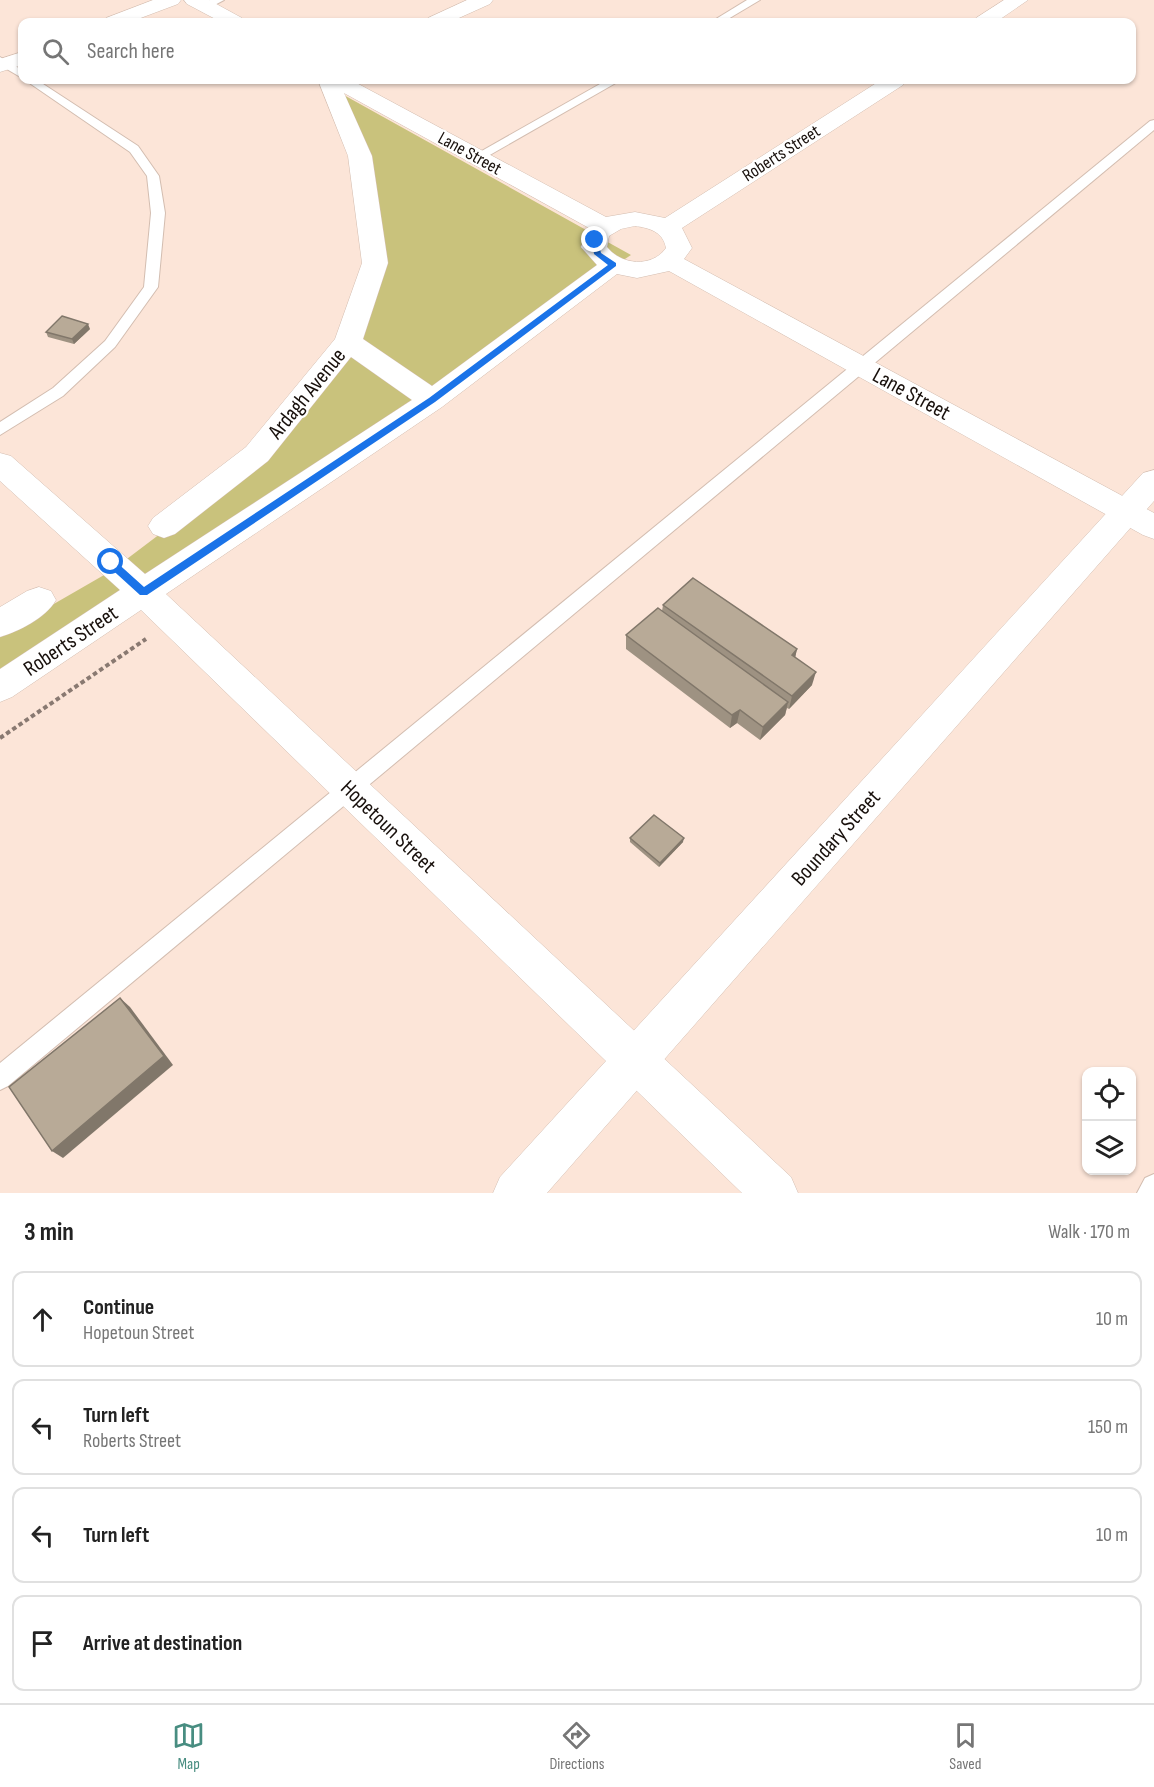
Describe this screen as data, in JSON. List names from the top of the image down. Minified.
{"streets":{"street":["Lane Street","Roberts Street","Ardagh Avenue","Hopetoun Street","Boundary Street"]},"crossings":[["Lane Street","Roberts Street"],["Lane Street","Boundary Street"],["Roberts Street","Hopetoun Street"],["Hopetoun Street","Boundary Street"]],"page":{"search":"Search here","heading":["3 min","Walk · 170 m"],"list":[["Continue","Hopetoun Street","10 m"],["Turn left","Roberts Street","150 m"],["Turn left","10 m"],"Arrive at destination"],"nav":["Map","Directions","Saved"]}}
